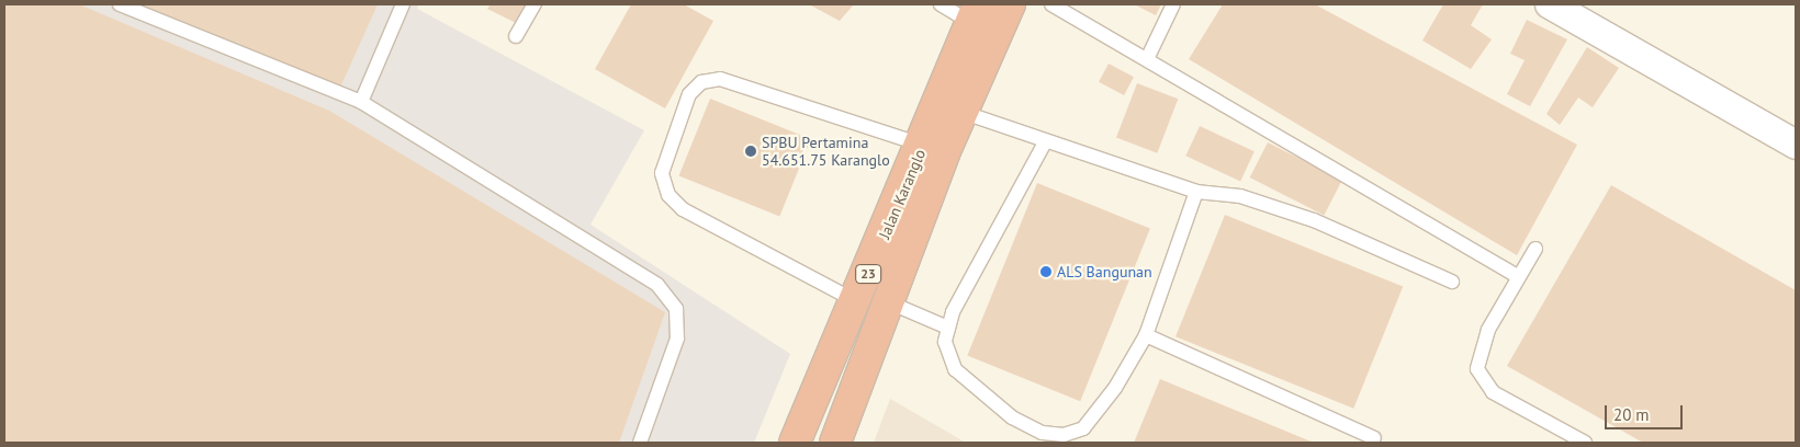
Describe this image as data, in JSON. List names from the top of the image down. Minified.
{"streets":{"highway":["Jalan Karanglo","23"]},"places":["SPBU Pertamina 54.651.75 Karanglo","ALS Bangunan"],"scale_bar":"20 m"}
